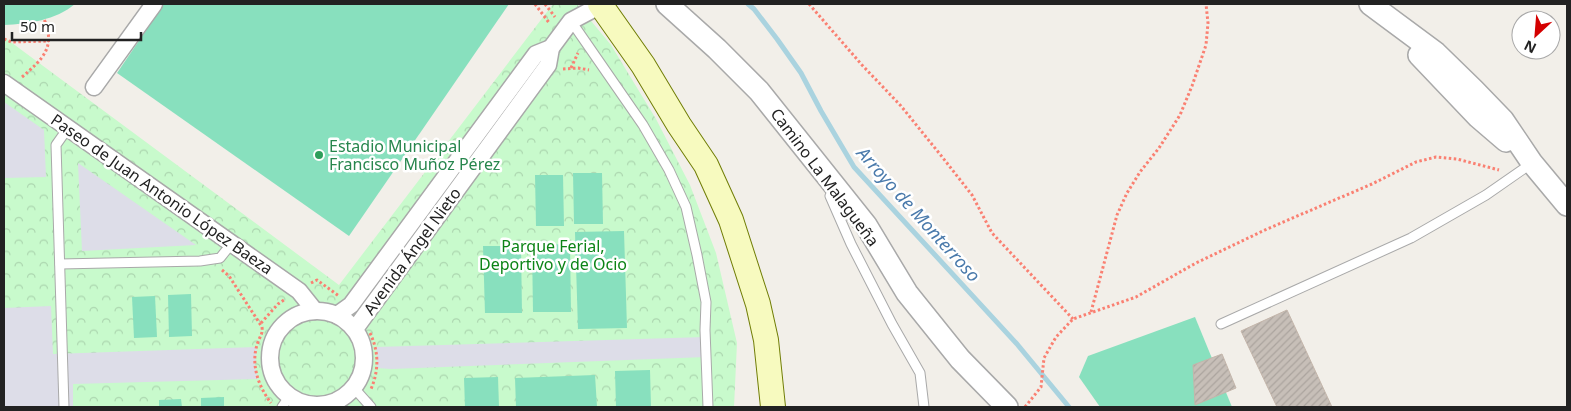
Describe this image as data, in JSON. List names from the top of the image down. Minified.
{"streets":{"street":["Camino La Malagueña","Paseo de Juan Antonio López Baeza","Avenida Ángel Nieto"]},"crossings":[["Paseo de Juan Antonio López Baeza","Avenida Ángel Nieto"]],"water":["Arroyo de Monterroso"],"parks":["Parque Ferial, Deportivo y de Ocio"],"places":["Estadio Municipal Francisco Muñoz Pérez"],"scale_bar":"50 m","north":"bottom left"}
